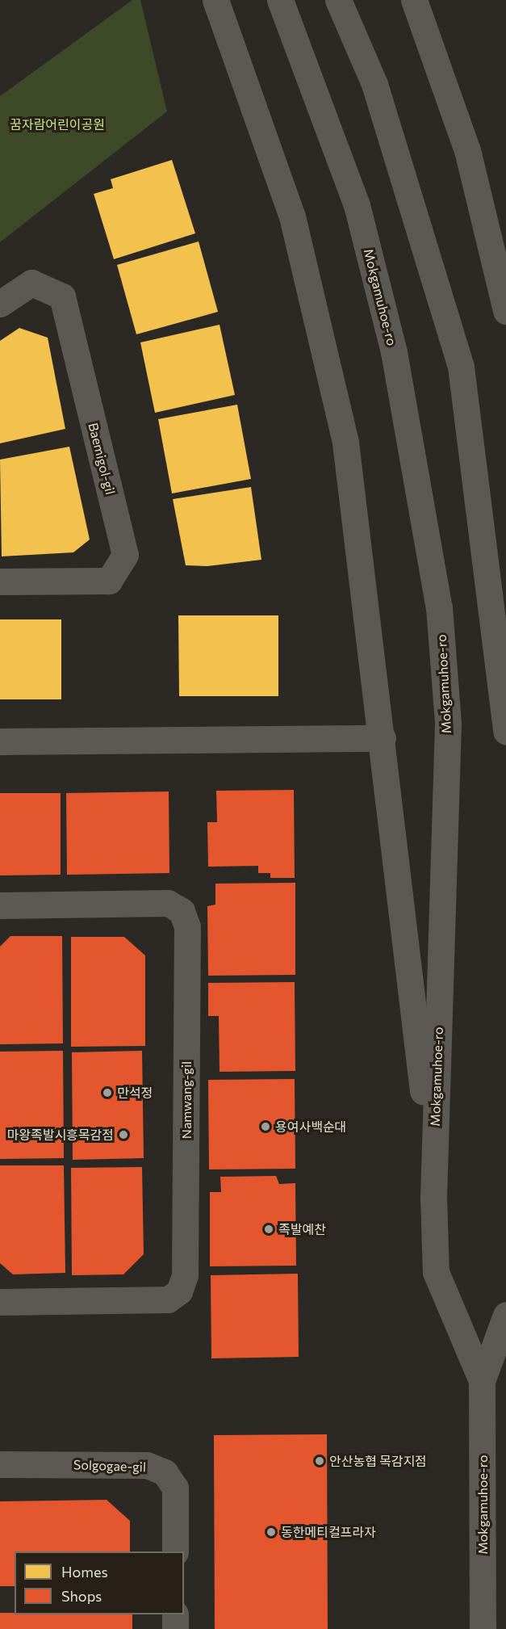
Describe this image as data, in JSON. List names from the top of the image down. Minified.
{"streets":{"main road":["Mokgamuhoe-ro","Baemigol-gil","Namwang-gil","Solgogae-gil"]},"parks":["꿈자람어린이공원"],"places":["만석정","용여사백순대","마왕족발시흥목감점","족발예찬","안산농협 목감지점","동한메티컬프라자"],"legend":["Homes","Shops"]}
